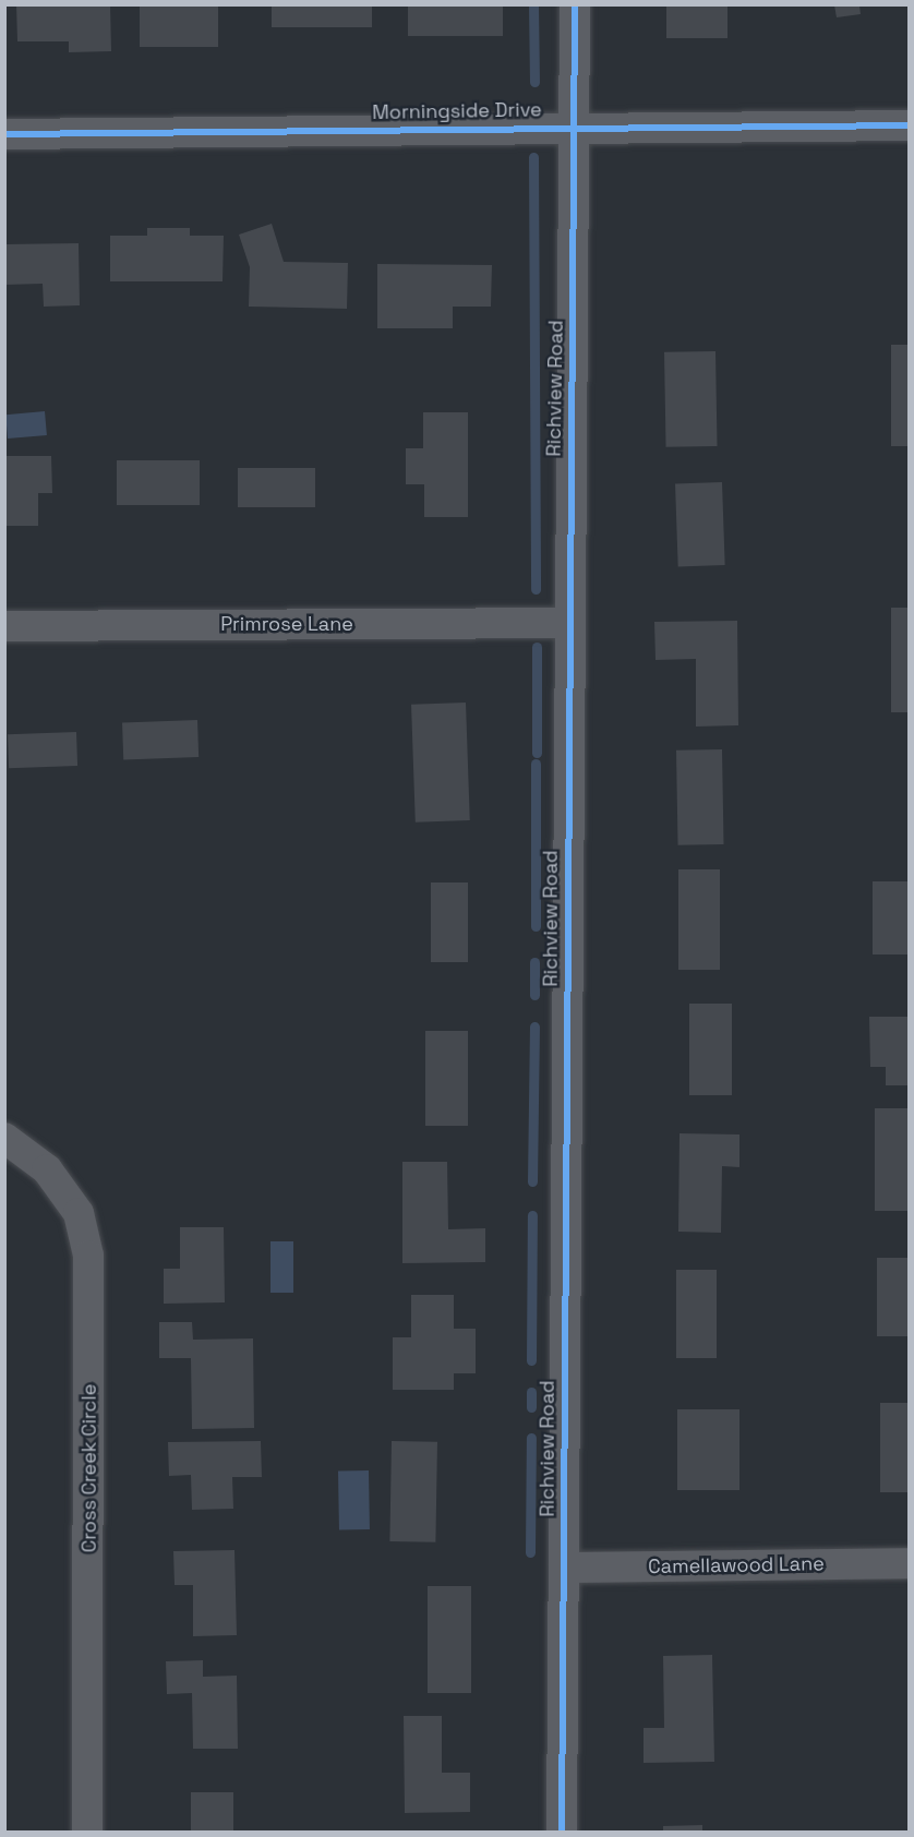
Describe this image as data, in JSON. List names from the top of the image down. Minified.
{"streets":{"street":["Morningside Drive","Richview Road","Primrose Lane","Cross Creek Circle","Camellawood Lane"]},"crossings":[["Morningside Drive","Richview Road"],["Richview Road","Primrose Lane"],["Richview Road","Camellawood Lane"]]}
